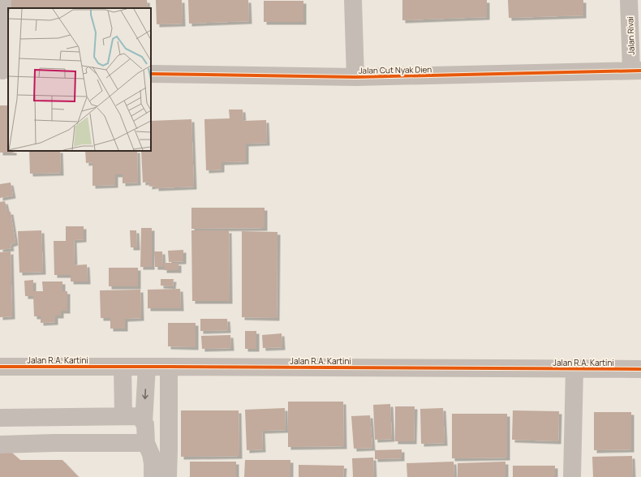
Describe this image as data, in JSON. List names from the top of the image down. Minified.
{"streets":{"street":["Jalan Rivai","Jalan Cut Nyak Dien","Jalan R.A. Kartini"]},"crossings":[["Jalan Rivai","Jalan Cut Nyak Dien"]]}
